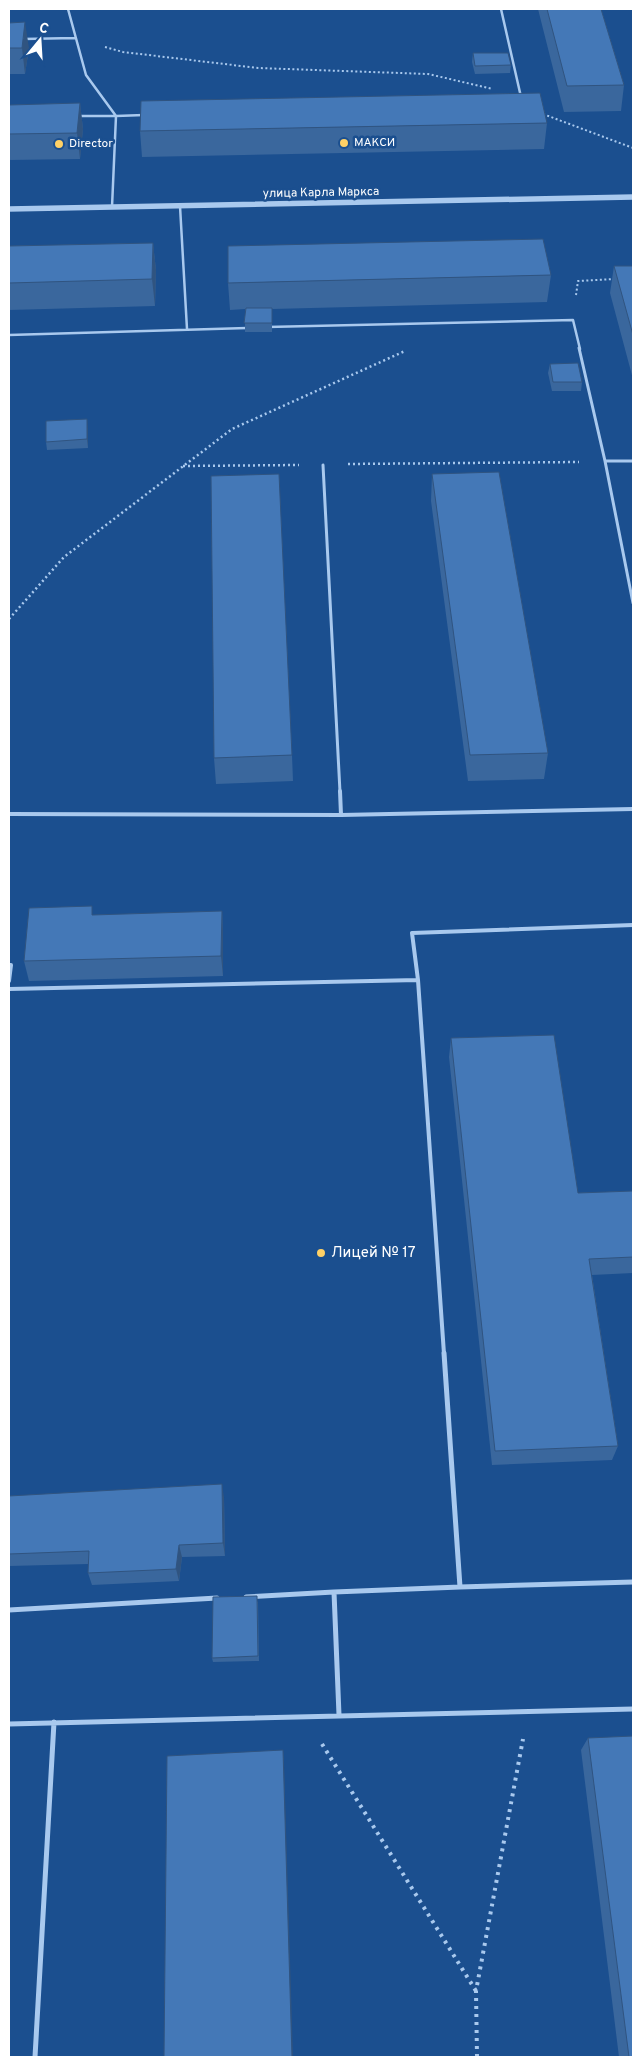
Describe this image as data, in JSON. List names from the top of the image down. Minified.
{"streets":{"street":["улица Карла Маркса"]},"places":["МАКСИ","Director","Лицей № 17"],"north":"top"}
